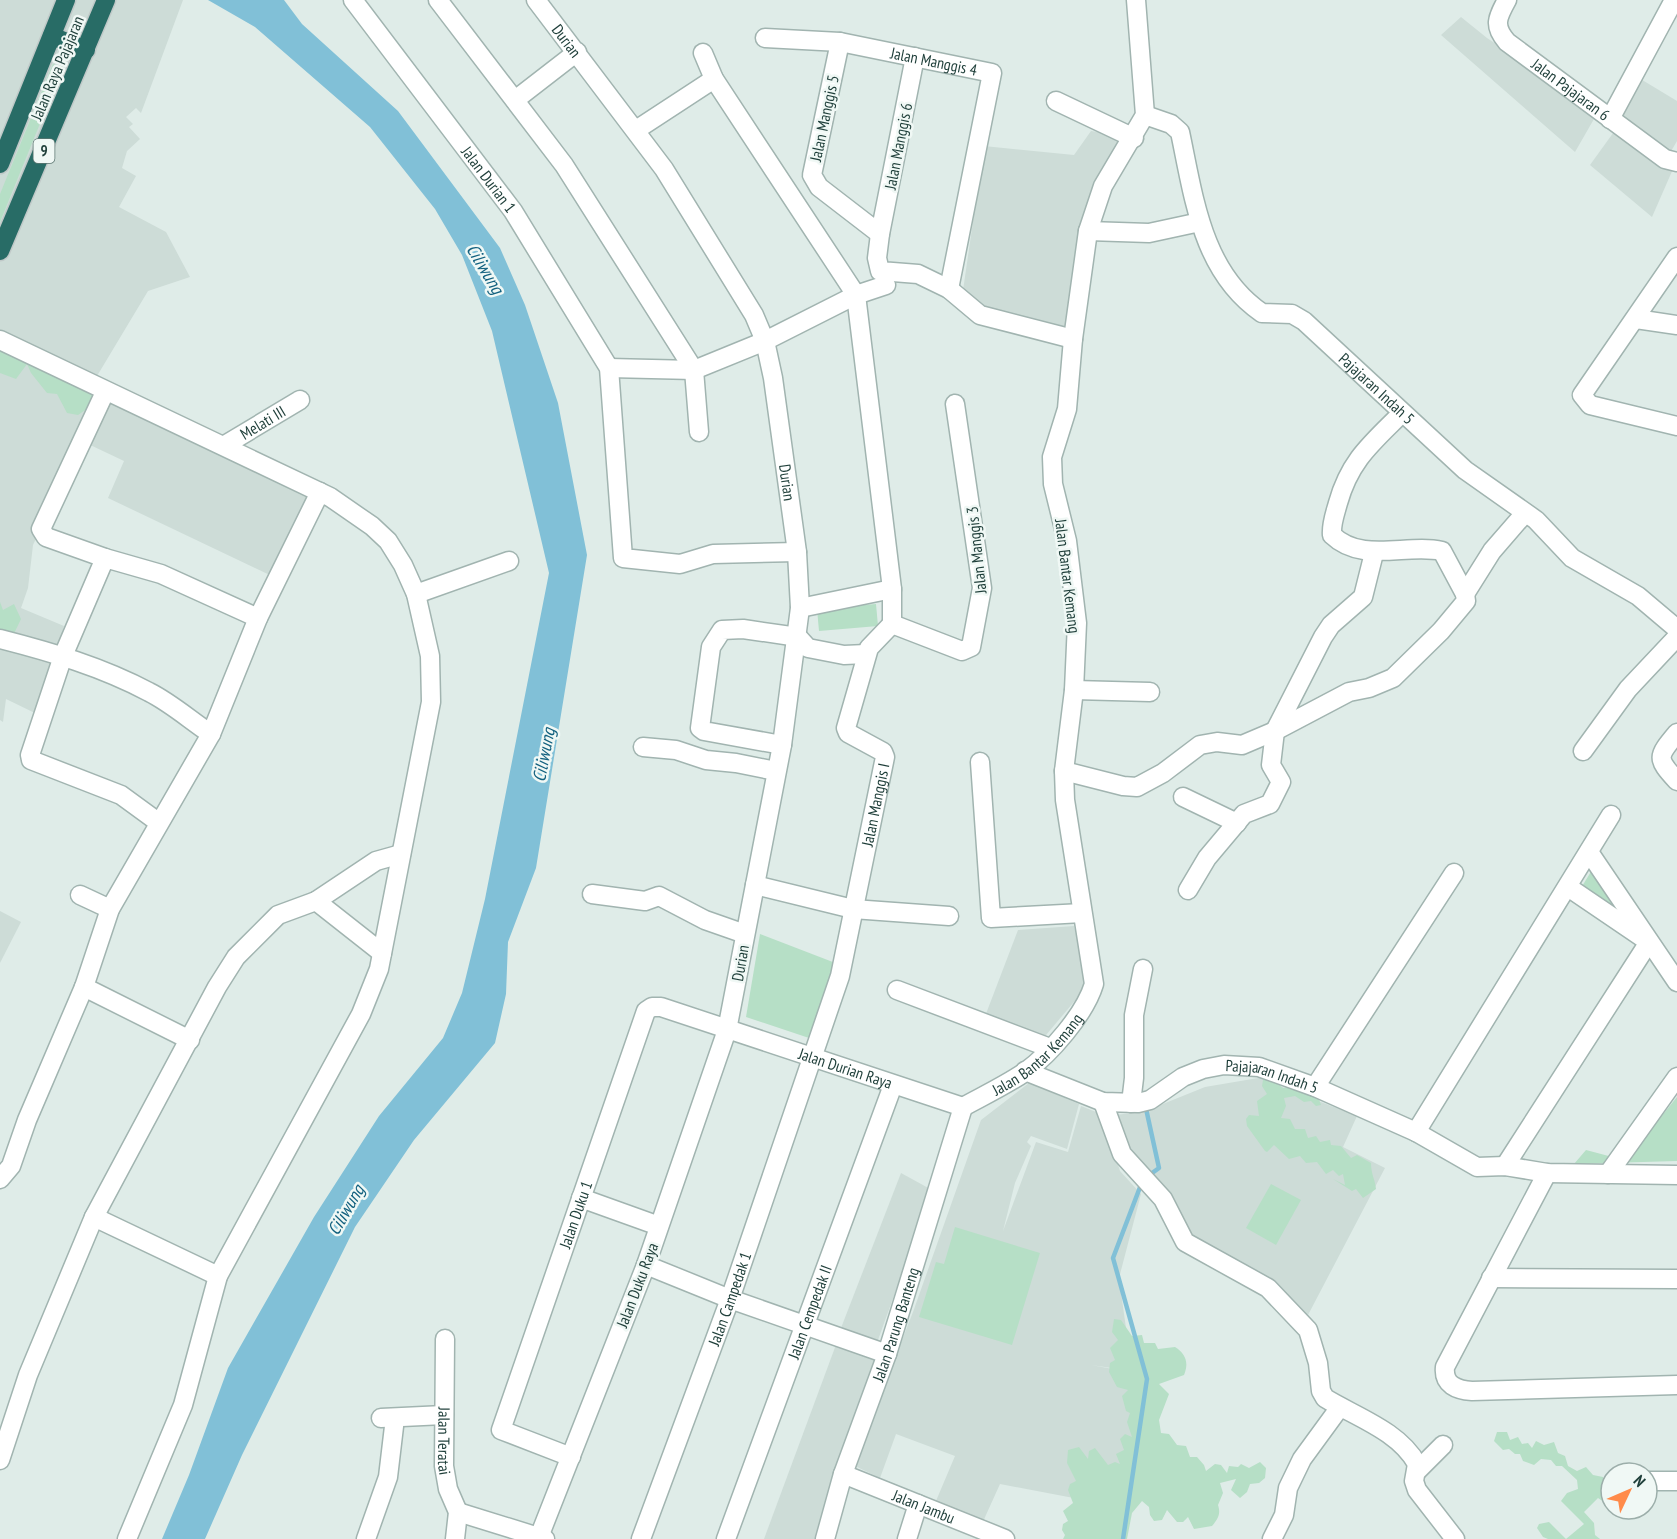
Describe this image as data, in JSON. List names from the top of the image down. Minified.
{"streets":{"highway":["Jalan Raya Pajajaran","9"],"street":["Durian","Jalan Manggis 4","Jalan Pajajaran 6","Jalan Manggis 5","Jalan Manggis 6","Jalan Durian 1","Pajajaran Indah 5","Melati III","Jalan Manggis 3","Jalan Bantar Kemang","Jalan Manggis I","Jalan Durian Raya","Jalan Duku 1","Jalan Duku Raya","Jalan Campedak 1","Jalan Cempedak II","Jalan Parung Banteng","Jalan Teratai","Jalan Jambu"]},"crossings":[["Durian","Jalan Durian Raya"],["Durian","Jalan Duku 1"],["Durian","Jalan Duku Raya"],["Jalan Manggis 4","Jalan Manggis 5"],["Jalan Manggis 4","Jalan Manggis 6"],["Jalan Manggis 5","Jalan Manggis 6"],["Pajajaran Indah 5","Jalan Bantar Kemang"],["Jalan Manggis 3","Jalan Manggis I"],["Jalan Bantar Kemang","Jalan Durian Raya"],["Jalan Bantar Kemang","Jalan Parung Banteng"],["Jalan Manggis I","Jalan Campedak 1"],["Jalan Durian Raya","Jalan Duku 1"],["Jalan Durian Raya","Jalan Duku Raya"],["Jalan Durian Raya","Jalan Campedak 1"],["Jalan Durian Raya","Jalan Cempedak II"],["Jalan Durian Raya","Jalan Parung Banteng"],["Jalan Duku 1","Jalan Duku Raya"],["Jalan Parung Banteng","Jalan Jambu"]],"water":["Ciliwung"],"north":"top right"}
